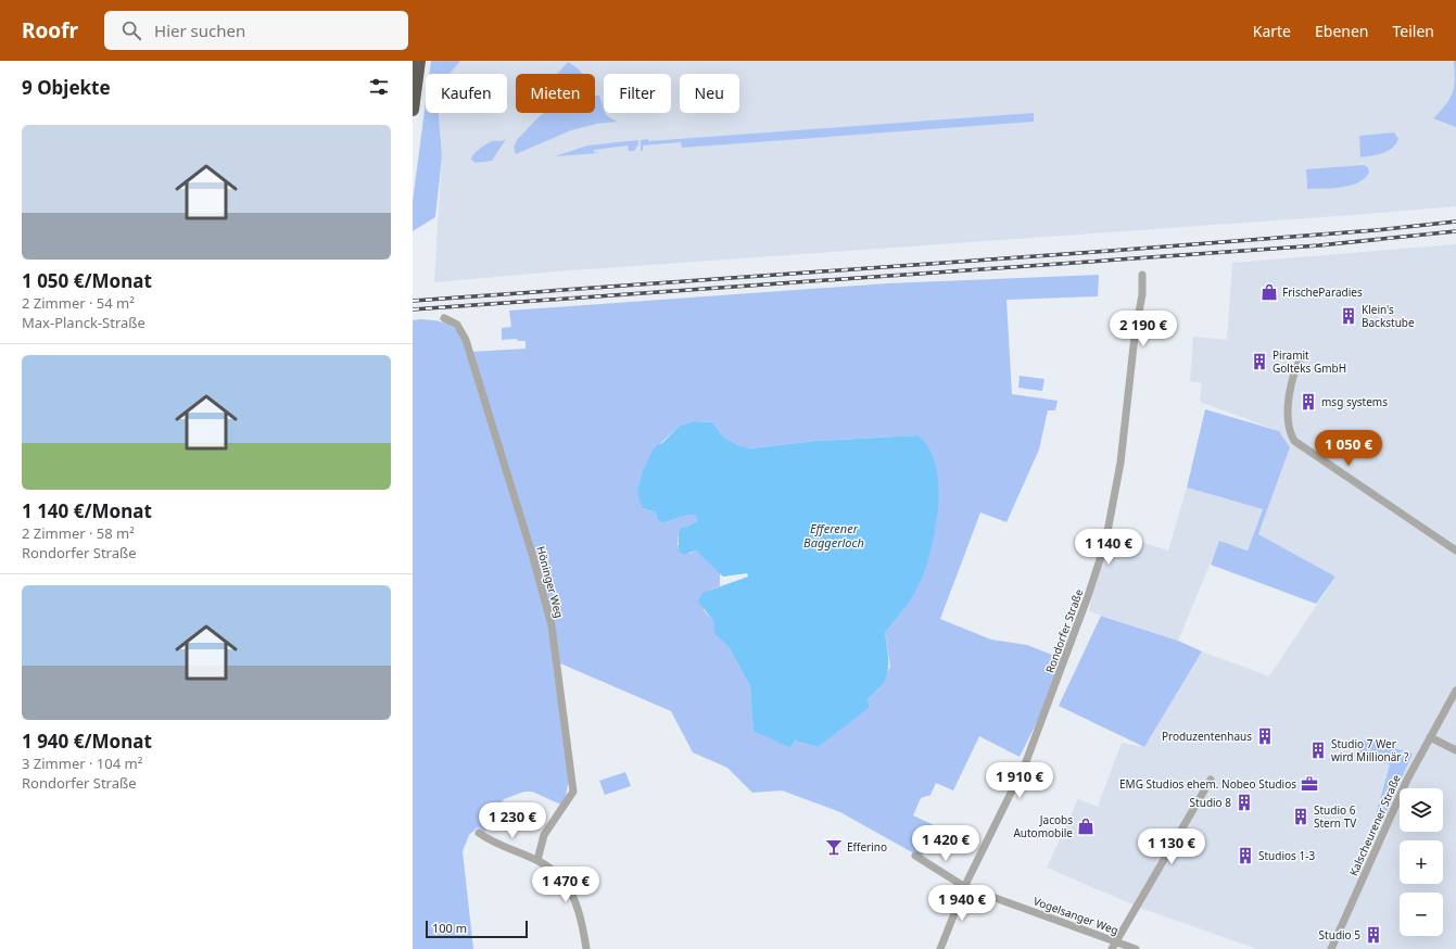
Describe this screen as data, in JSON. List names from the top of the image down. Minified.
{"streets":{"street":["Höninger Weg","Rondorfer Straße","Kalscheurener Straße","Vogelsanger Weg"]},"crossings":[["Rondorfer Straße","Vogelsanger Weg"]],"water":["Efferener Baggerloch"],"places":{"shop":["FrischeParadies","Jacobs Automobile"],"building":["Klein's Backstube","Piramit Golteks GmbH","msg systems","Produzentenhaus","Studio 7 Wer wird Millionär ?","Studio 8","Studio 6 Stern TV","Studios 1-3","Studio 5"],"office":["EMG Studios ehem. Nobeo Studios"],"bar":["Efferino"]},"scale_bar":"100 m","page":{"header":"Roofr","search":"Hier suchen","nav":["Karte","Ebenen","Teilen"],"heading":"9 Objekte","chip":["Kaufen","Mieten","Filter","Neu"],"list":[{"name":"1 050 €/Monat","note":"2 Zimmer · 54 m² · Max-Planck-Straße"},{"name":"1 140 €/Monat","note":"2 Zimmer · 58 m² · Rondorfer Straße"},{"name":"1 940 €/Monat","note":"3 Zimmer · 104 m² · Rondorfer Straße"}],"price":["2 190 €","1 050 €","1 140 €","1 910 €","1 230 €","1 420 €","1 130 €","1 470 €","1 940 €"],"map_buttons":["+","−"],"scale":"100 m"}}
